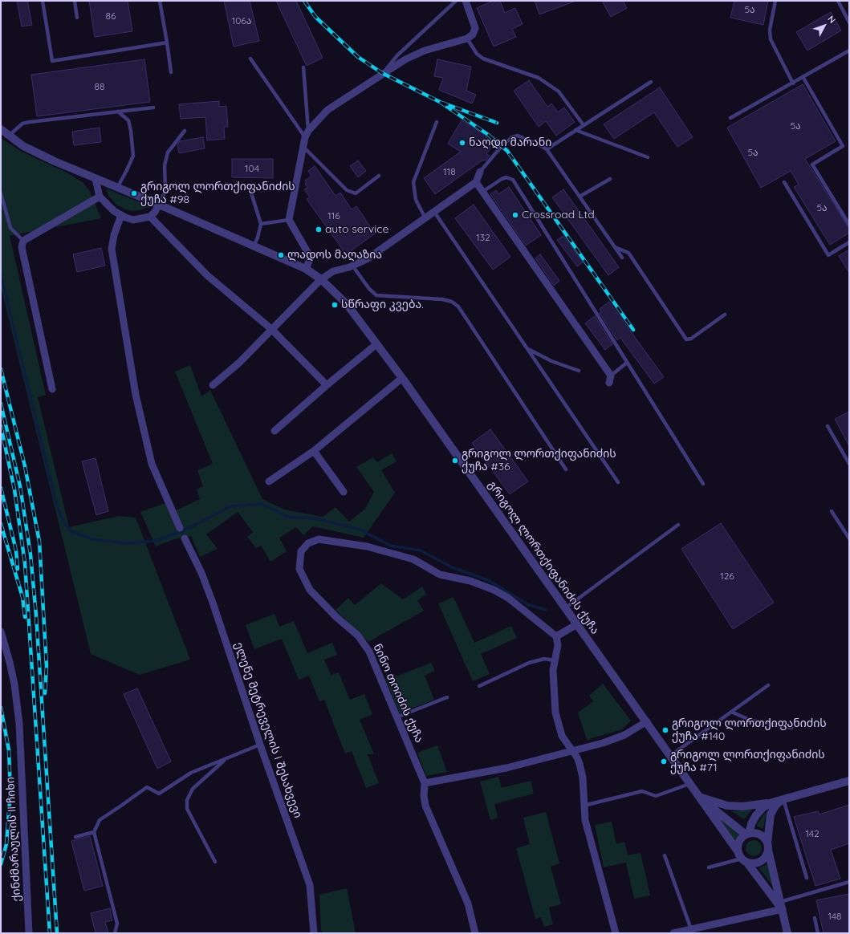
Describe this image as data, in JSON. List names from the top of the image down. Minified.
{"streets":{"street":["გრიგოლ ლორთქიფანიძის ქუჩა","ნინო თოიძის ქუჩა","ელენე მეტრეველის I შესახვევი","ქინძმარაულის II ჩიხი"]},"places":["ნაღდი მარანი","გრიგოლ ლორთქიფანიძის ქუჩა #98","Crossroad Ltd","auto service","ლადოს მაღაზია","სწრაფი კვება.","გრიგოლ ლორთქიფანიძის ქუჩა #36","გრიგოლ ლორთქიფანიძის ქუჩა #140","გრიგოლ ლორთქიფანიძის ქუჩა #71"],"house_numbers":["5ა","86","106ა","88","5ა","5ა","104","118","5ა","116","132","126","142","148"],"north":"top right"}
